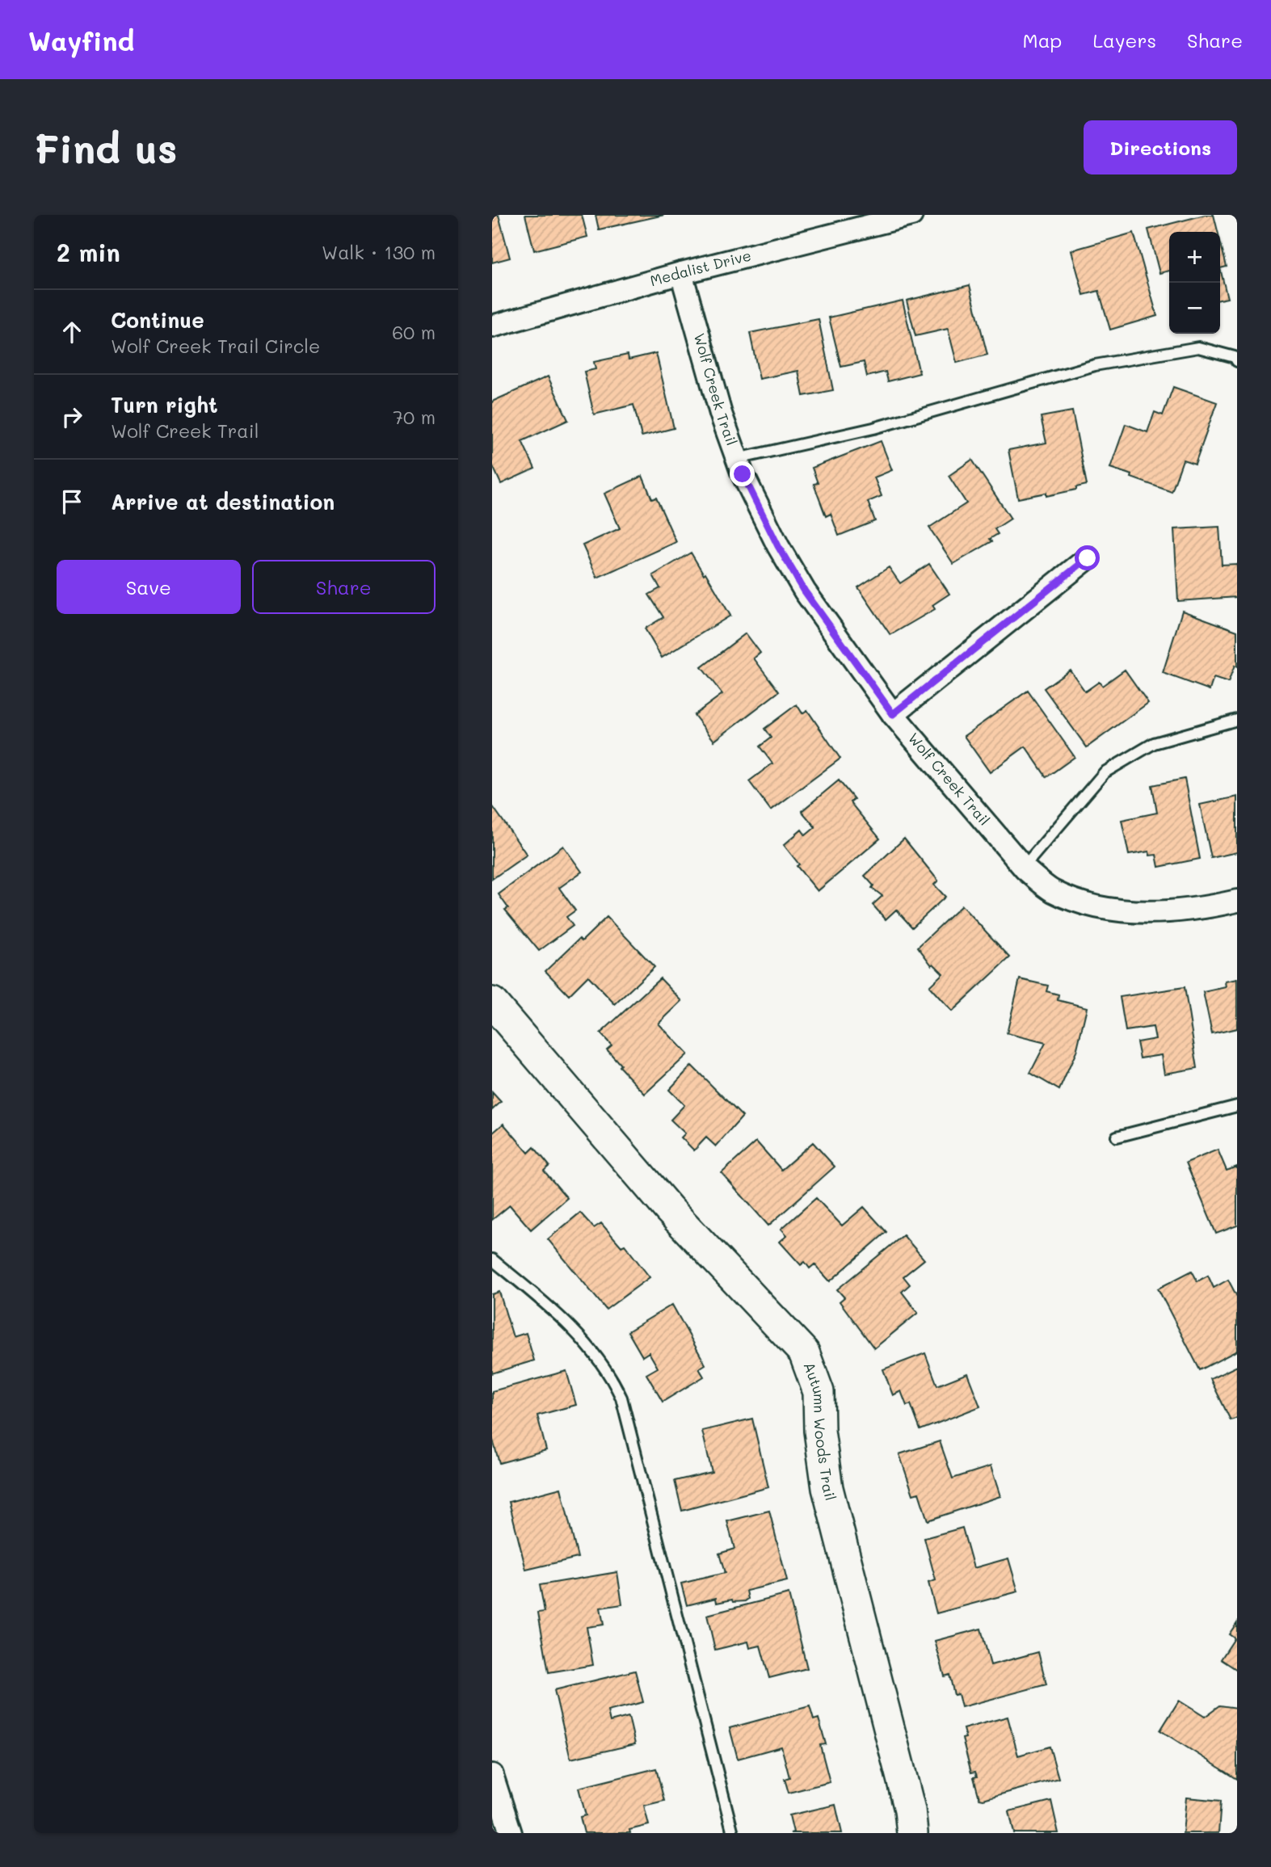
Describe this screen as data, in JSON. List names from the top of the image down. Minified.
{"streets":{"street":["Medalist Drive","Wolf Creek Trail","Autumn Woods Trail"]},"crossings":[["Medalist Drive","Wolf Creek Trail"]],"page":{"header":"Wayfind","nav":["Map","Layers","Share"],"buttons":["Directions",["Save","Share"]],"title":"Find us","heading":["2 min","Walk · 130 m"],"map_buttons":["+","−"],"list":[["Continue","Wolf Creek Trail Circle","60 m"],["Turn right","Wolf Creek Trail","70 m"],"Arrive at destination"]}}
